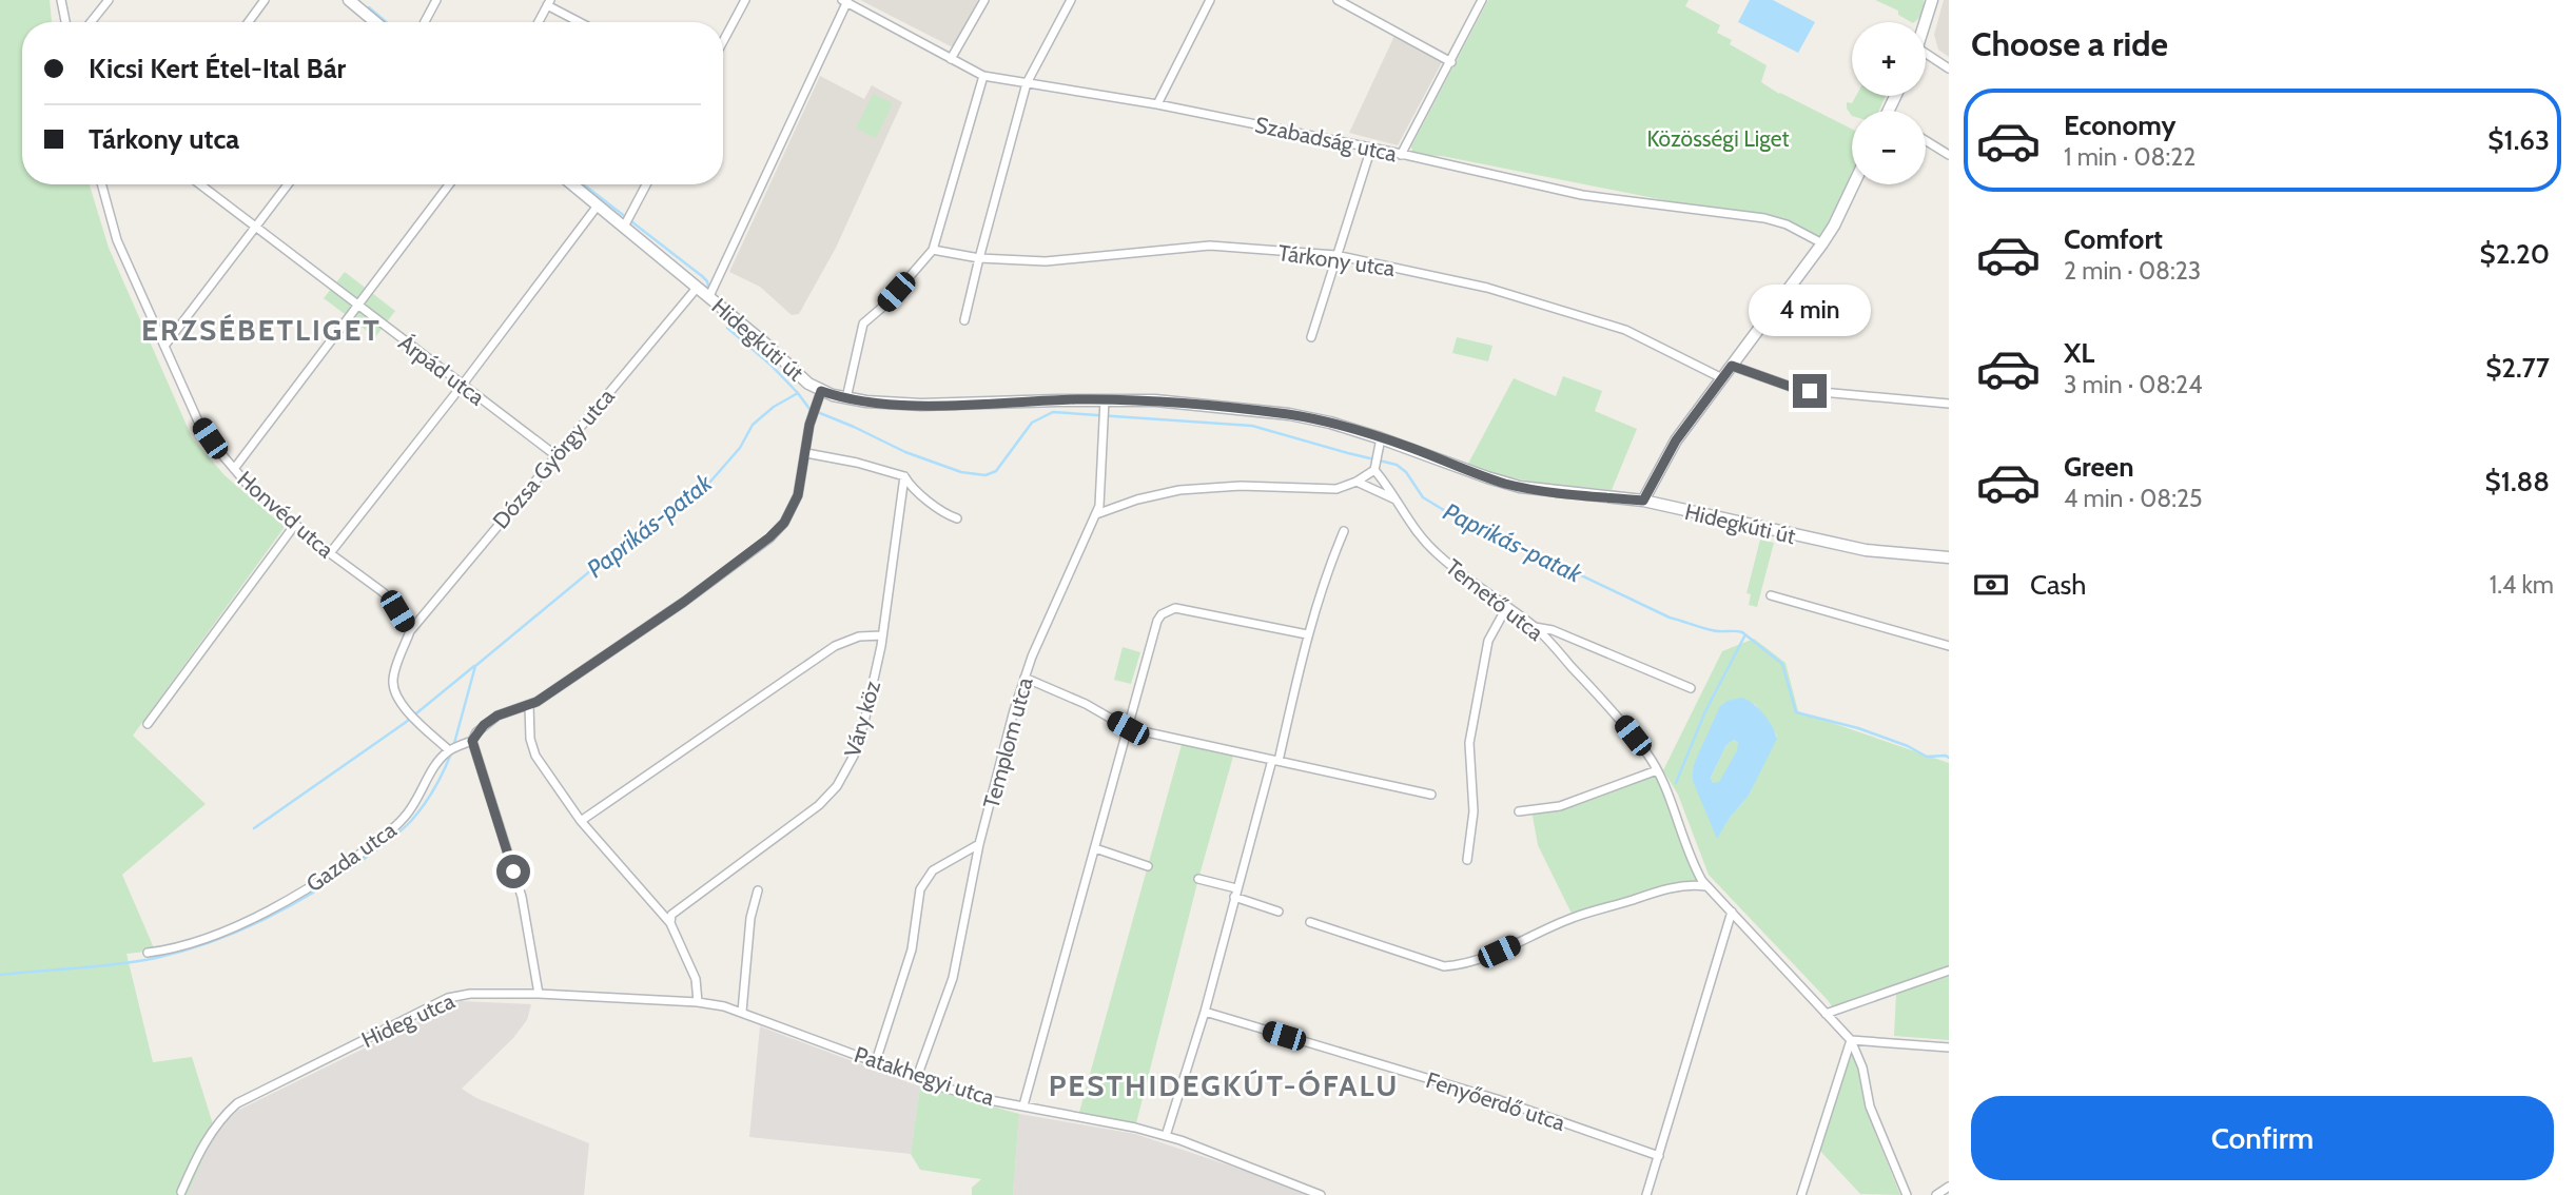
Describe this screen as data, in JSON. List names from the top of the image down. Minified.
{"streets":{"main road":["Hidegkúti út"],"street":["Szabadság utca","Tárkony utca","Árpád utca","Dózsa György utca","Honvéd utca","Temető utca","Váry köz","Templom utca","Gazda utca","Hideg utca","Patakhegyi utca","Fenyőerdő utca"]},"crossings":[["Hidegkúti út","Dózsa György utca"],["Hidegkúti út","Templom utca"],["Árpád utca","Dózsa György utca"],["Dózsa György utca","Honvéd utca"],["Dózsa György utca","Gazda utca"],["Templom utca","Patakhegyi utca"],["Hideg utca","Patakhegyi utca"]],"districts":["ERZSÉBETLIGET","PESTHIDEGKÚT-ÓFALU"],"water":["Paprikás-patak"],"parks":["Közösségi Liget"],"page":{"heading":"Choose a ride","map_buttons":["+","−"],"banner":["Kicsi Kert Étel-Ital Bár","Tárkony utca"],"list":[{"name":"Economy","note":"1 min · 08:22","value":"$1.63"},{"name":"Comfort","note":"2 min · 08:23","value":"$2.20"},{"name":"XL","note":"3 min · 08:24","value":"$2.77"},{"name":"Green","note":"4 min · 08:25","value":"$1.88"}],"bubble":"4 min","pay":["Cash","1.4 km"],"buttons":"Confirm"}}
